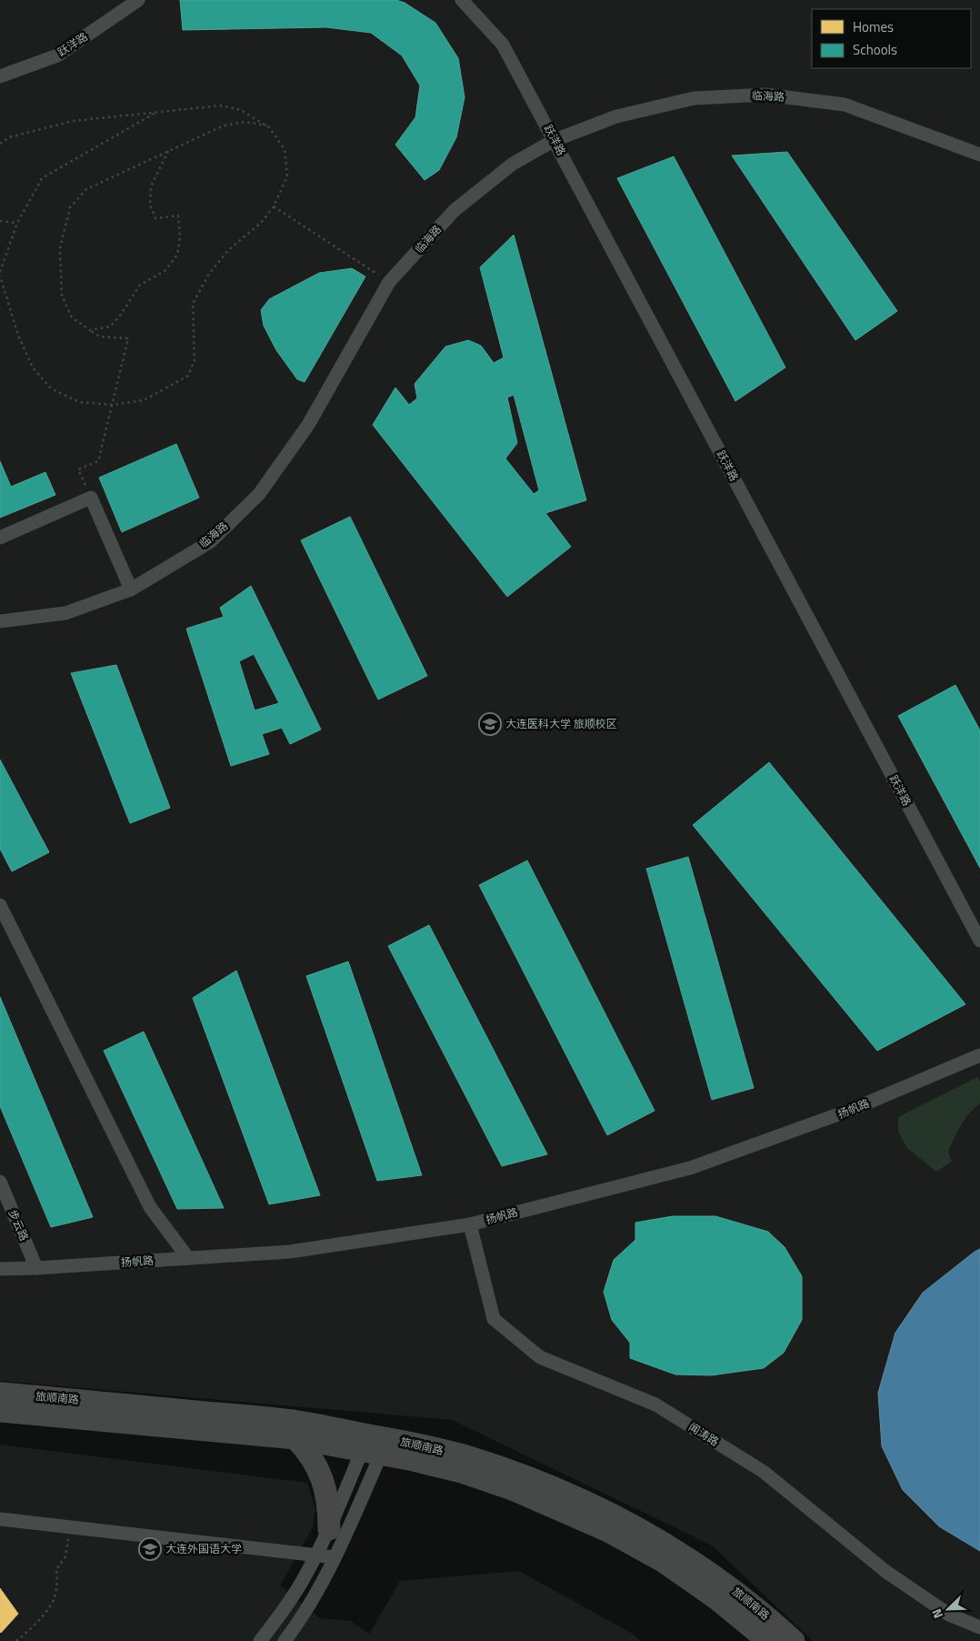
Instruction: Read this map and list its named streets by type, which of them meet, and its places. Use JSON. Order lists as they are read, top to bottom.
{
  "streets": {
    "highway": ["旅顺南路"],
    "street": [
      "跃洋路",
      "临海路",
      "扬帆路",
      "步云路",
      "闻涛路"
    ]
  },
  "crossings": [
    ["跃洋路", "临海路"],
    ["扬帆路", "步云路"],
    ["扬帆路", "闻涛路"]
  ],
  "places": {
    "school or university": ["大连医科大学 旅顺校区", "大连外国语大学"]
  },
  "legend": ["Homes", "Schools"],
  "north": "bottom left"
}
